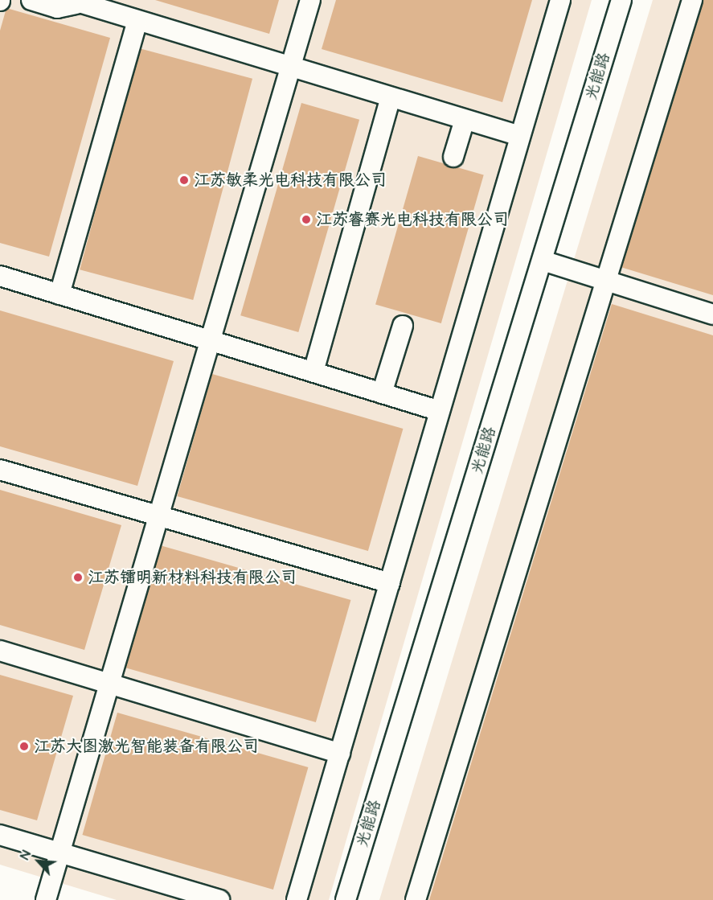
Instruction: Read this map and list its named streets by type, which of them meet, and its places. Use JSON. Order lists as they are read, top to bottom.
{
  "streets": {
    "street": ["光能路"]
  },
  "places": [
    "江苏敏柔光电科技有限公司",
    "江苏睿赛光电科技有限公司",
    "江苏镭明新材料科技有限公司",
    "江苏大图激光智能装备有限公司"
  ],
  "north": "top left"
}
